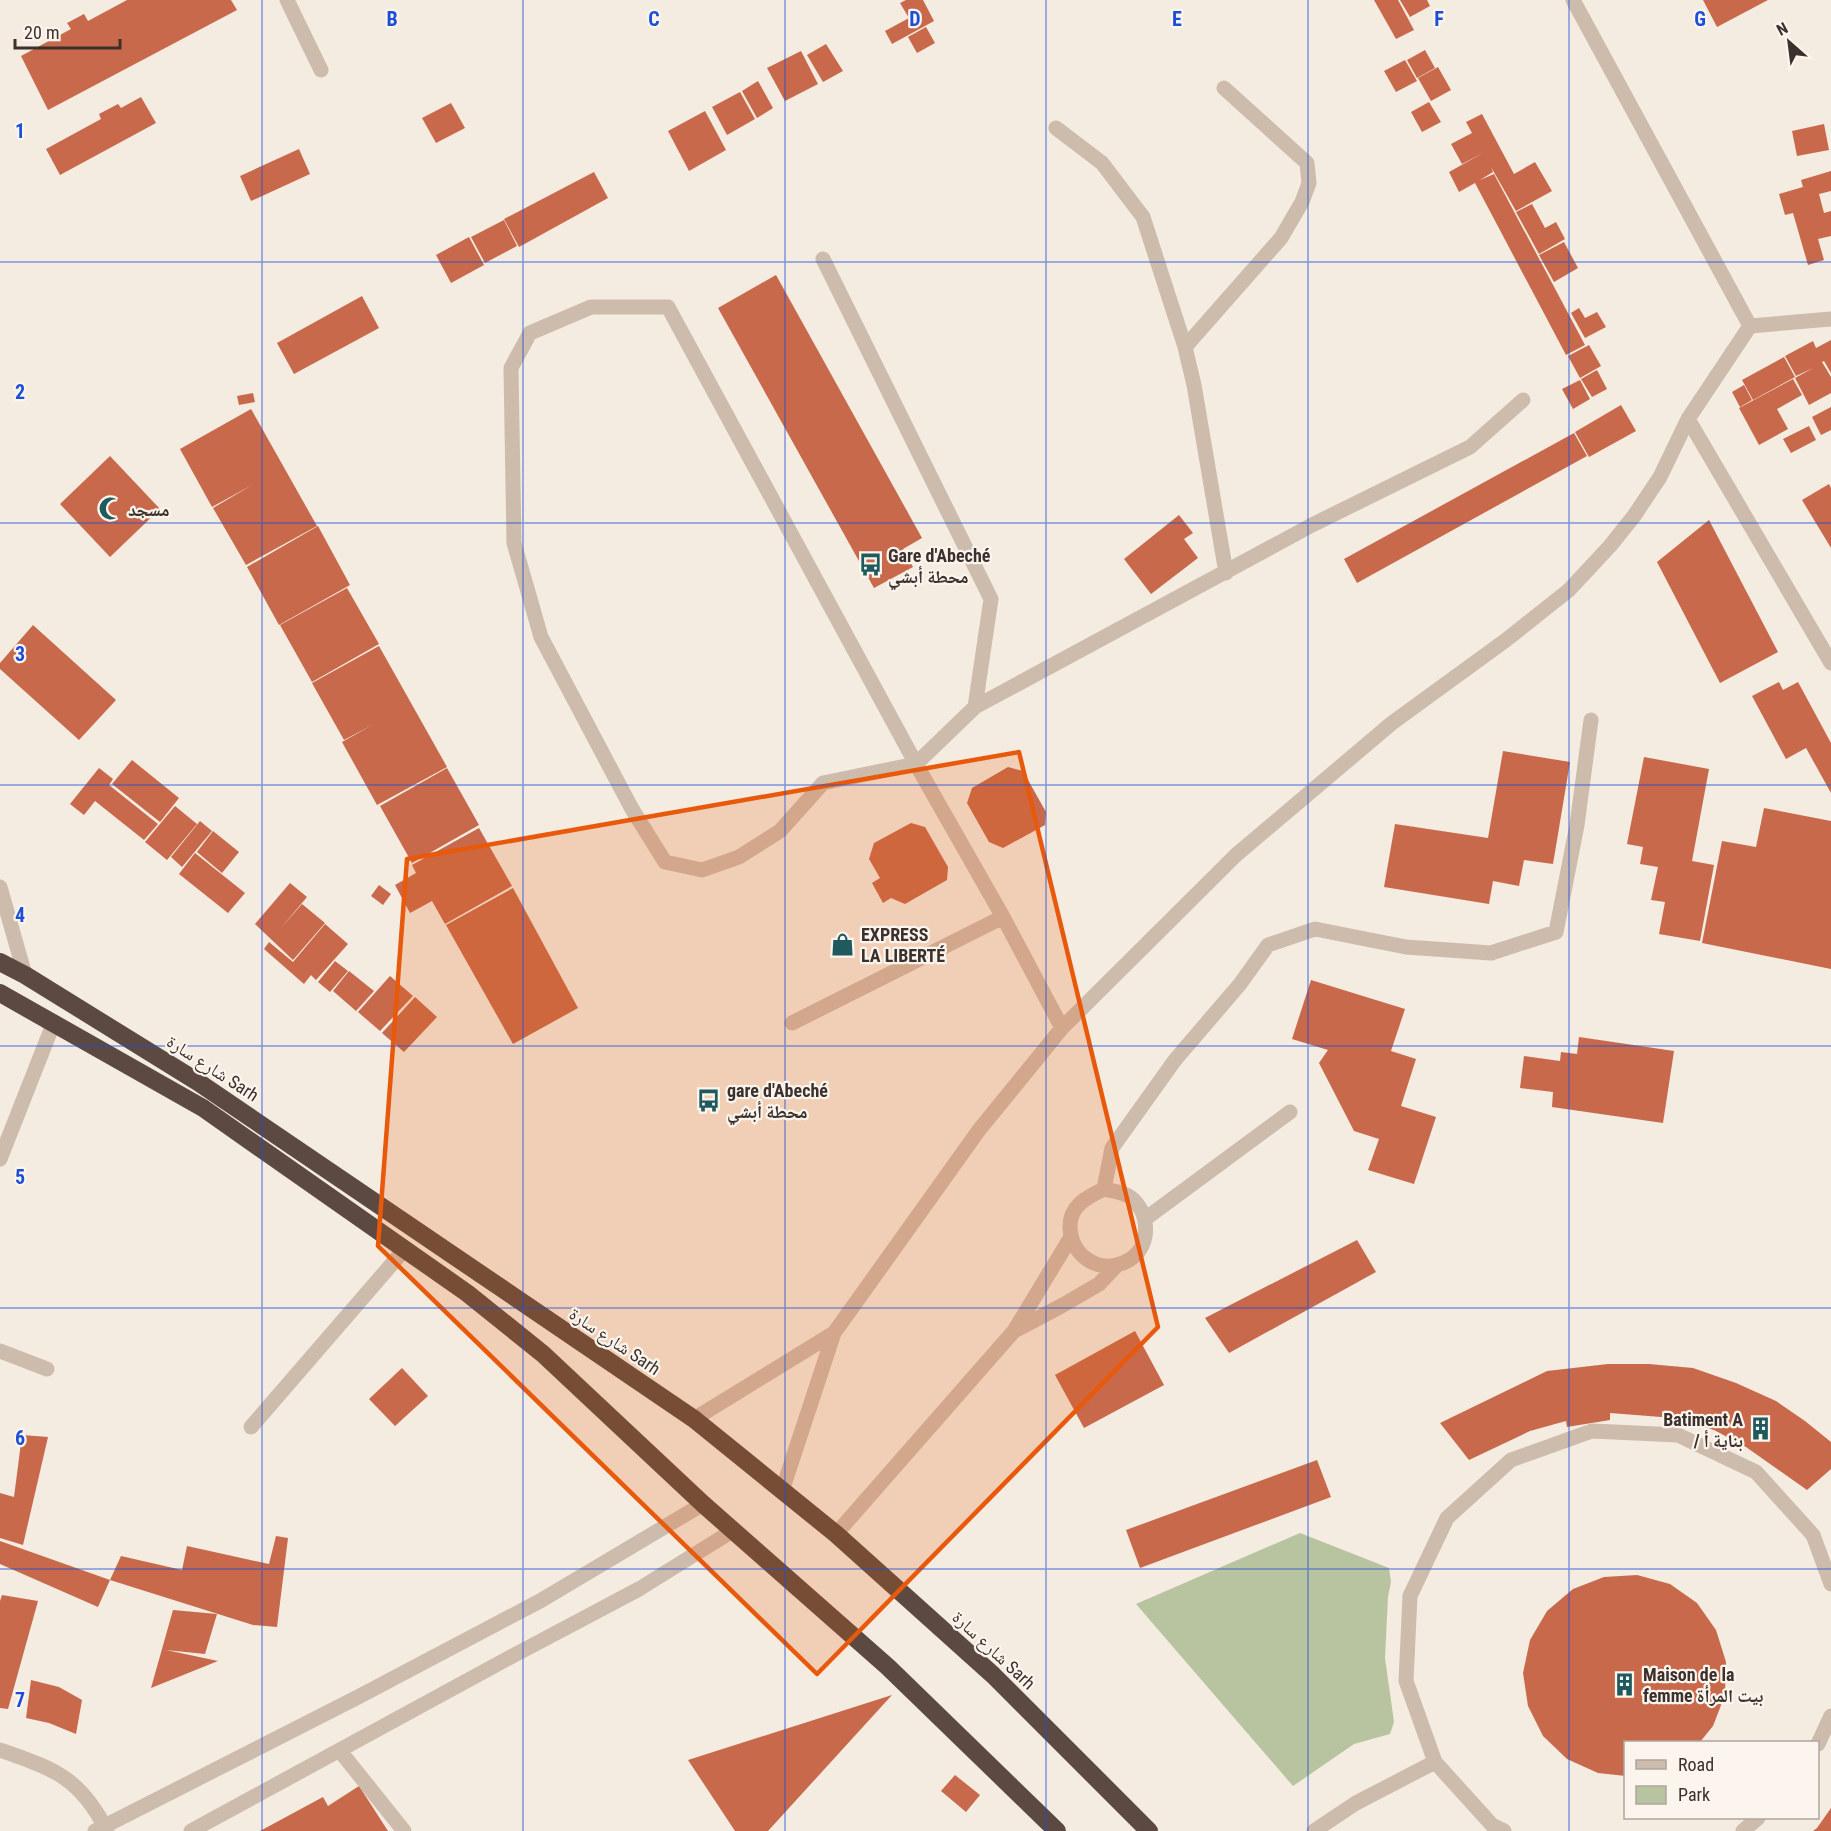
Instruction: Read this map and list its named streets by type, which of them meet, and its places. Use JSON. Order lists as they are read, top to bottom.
{
  "streets": {
    "highway": ["شارع سارة Sarh"]
  },
  "places": {
    "mosque": ["مسجد"],
    "bus stop": ["Gare d'Abeché محطة أبشي", "gare d'Abeché محطة أبشي"],
    "shop": ["EXPRESS LA LIBERTÉ"],
    "building": ["Batiment A / بناية أ", "Maison de la femme بيت المرأة"]
  },
  "legend": ["Road", "Park"],
  "scale_bar": "20 m",
  "north": "top left",
  "grid": {
    "columns": [
      "B",
      "C",
      "D",
      "E",
      "F",
      "G"
    ],
    "rows": [
      "1",
      "2",
      "3",
      "4",
      "5",
      "6",
      "7"
    ]
  }
}
